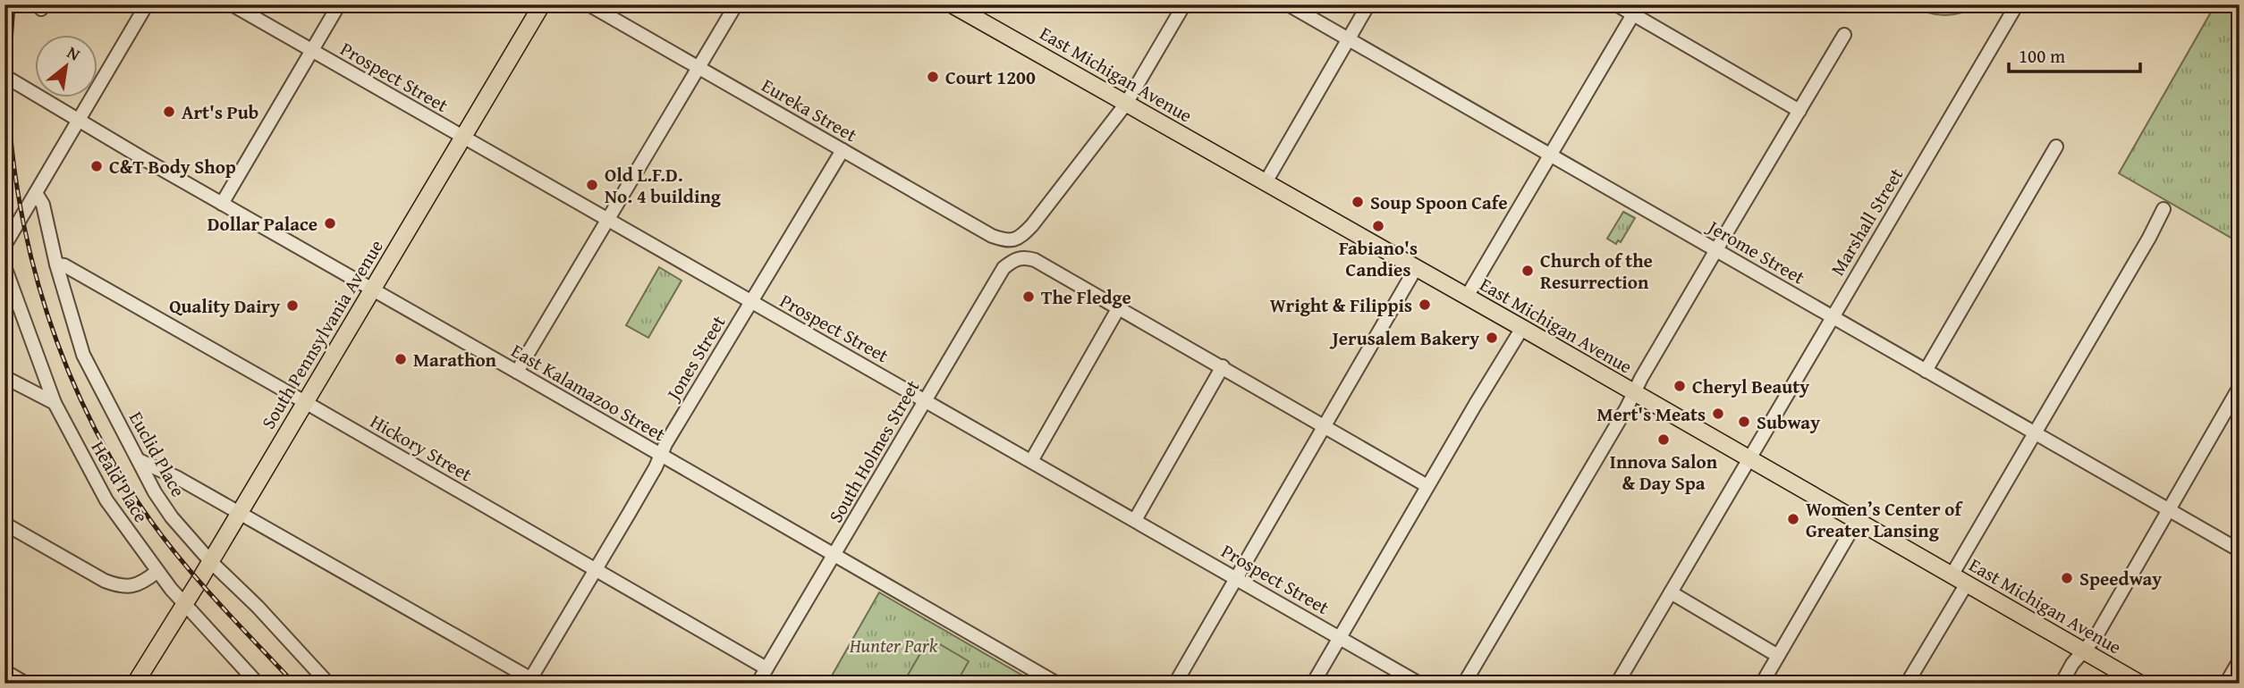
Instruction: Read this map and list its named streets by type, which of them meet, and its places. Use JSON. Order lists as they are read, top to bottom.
{
  "streets": {
    "main road": ["East Michigan Avenue", "South Pennsylvania Avenue"],
    "street": [
      "Prospect Street",
      "Eureka Street",
      "Marshall Street",
      "Jerome Street",
      "Jones Street",
      "East Kalamazoo Street",
      "Hickory Street",
      "South Holmes Street",
      "Euclid Place",
      "Heald Place"
    ]
  },
  "crossings": [
    ["East Michigan Avenue", "Eureka Street"],
    ["East Michigan Avenue", "Marshall Street"],
    ["Prospect Street", "South Pennsylvania Avenue"],
    ["Prospect Street", "Jones Street"],
    ["Prospect Street", "South Holmes Street"],
    ["Eureka Street", "Jones Street"],
    ["Marshall Street", "Jerome Street"],
    ["South Pennsylvania Avenue", "East Kalamazoo Street"],
    ["South Pennsylvania Avenue", "Hickory Street"],
    ["South Pennsylvania Avenue", "Euclid Place"],
    ["South Pennsylvania Avenue", "Heald Place"],
    ["Jones Street", "East Kalamazoo Street"],
    ["Jones Street", "Hickory Street"],
    ["East Kalamazoo Street", "South Holmes Street"],
    ["Hickory Street", "South Holmes Street"],
    ["Hickory Street", "Euclid Place"]
  ],
  "parks": ["Hunter Park"],
  "places": [
    "Court 1200",
    "Art's Pub",
    "C&T Body Shop",
    "Old L.F.D. No. 4 building",
    "Soup Spoon Cafe",
    "Dollar Palace",
    "Fabiano's Candies",
    "Church of the Resurrection",
    "The Fledge",
    "Wright & Filippis",
    "Quality Dairy",
    "Jerusalem Bakery",
    "Marathon",
    "Cheryl Beauty",
    "Mert's Meats",
    "Subway",
    "Innova Salon & Day Spa",
    "Women’s Center of Greater Lansing",
    "Speedway"
  ],
  "scale_bar": "100 m",
  "north": "top right"
}
